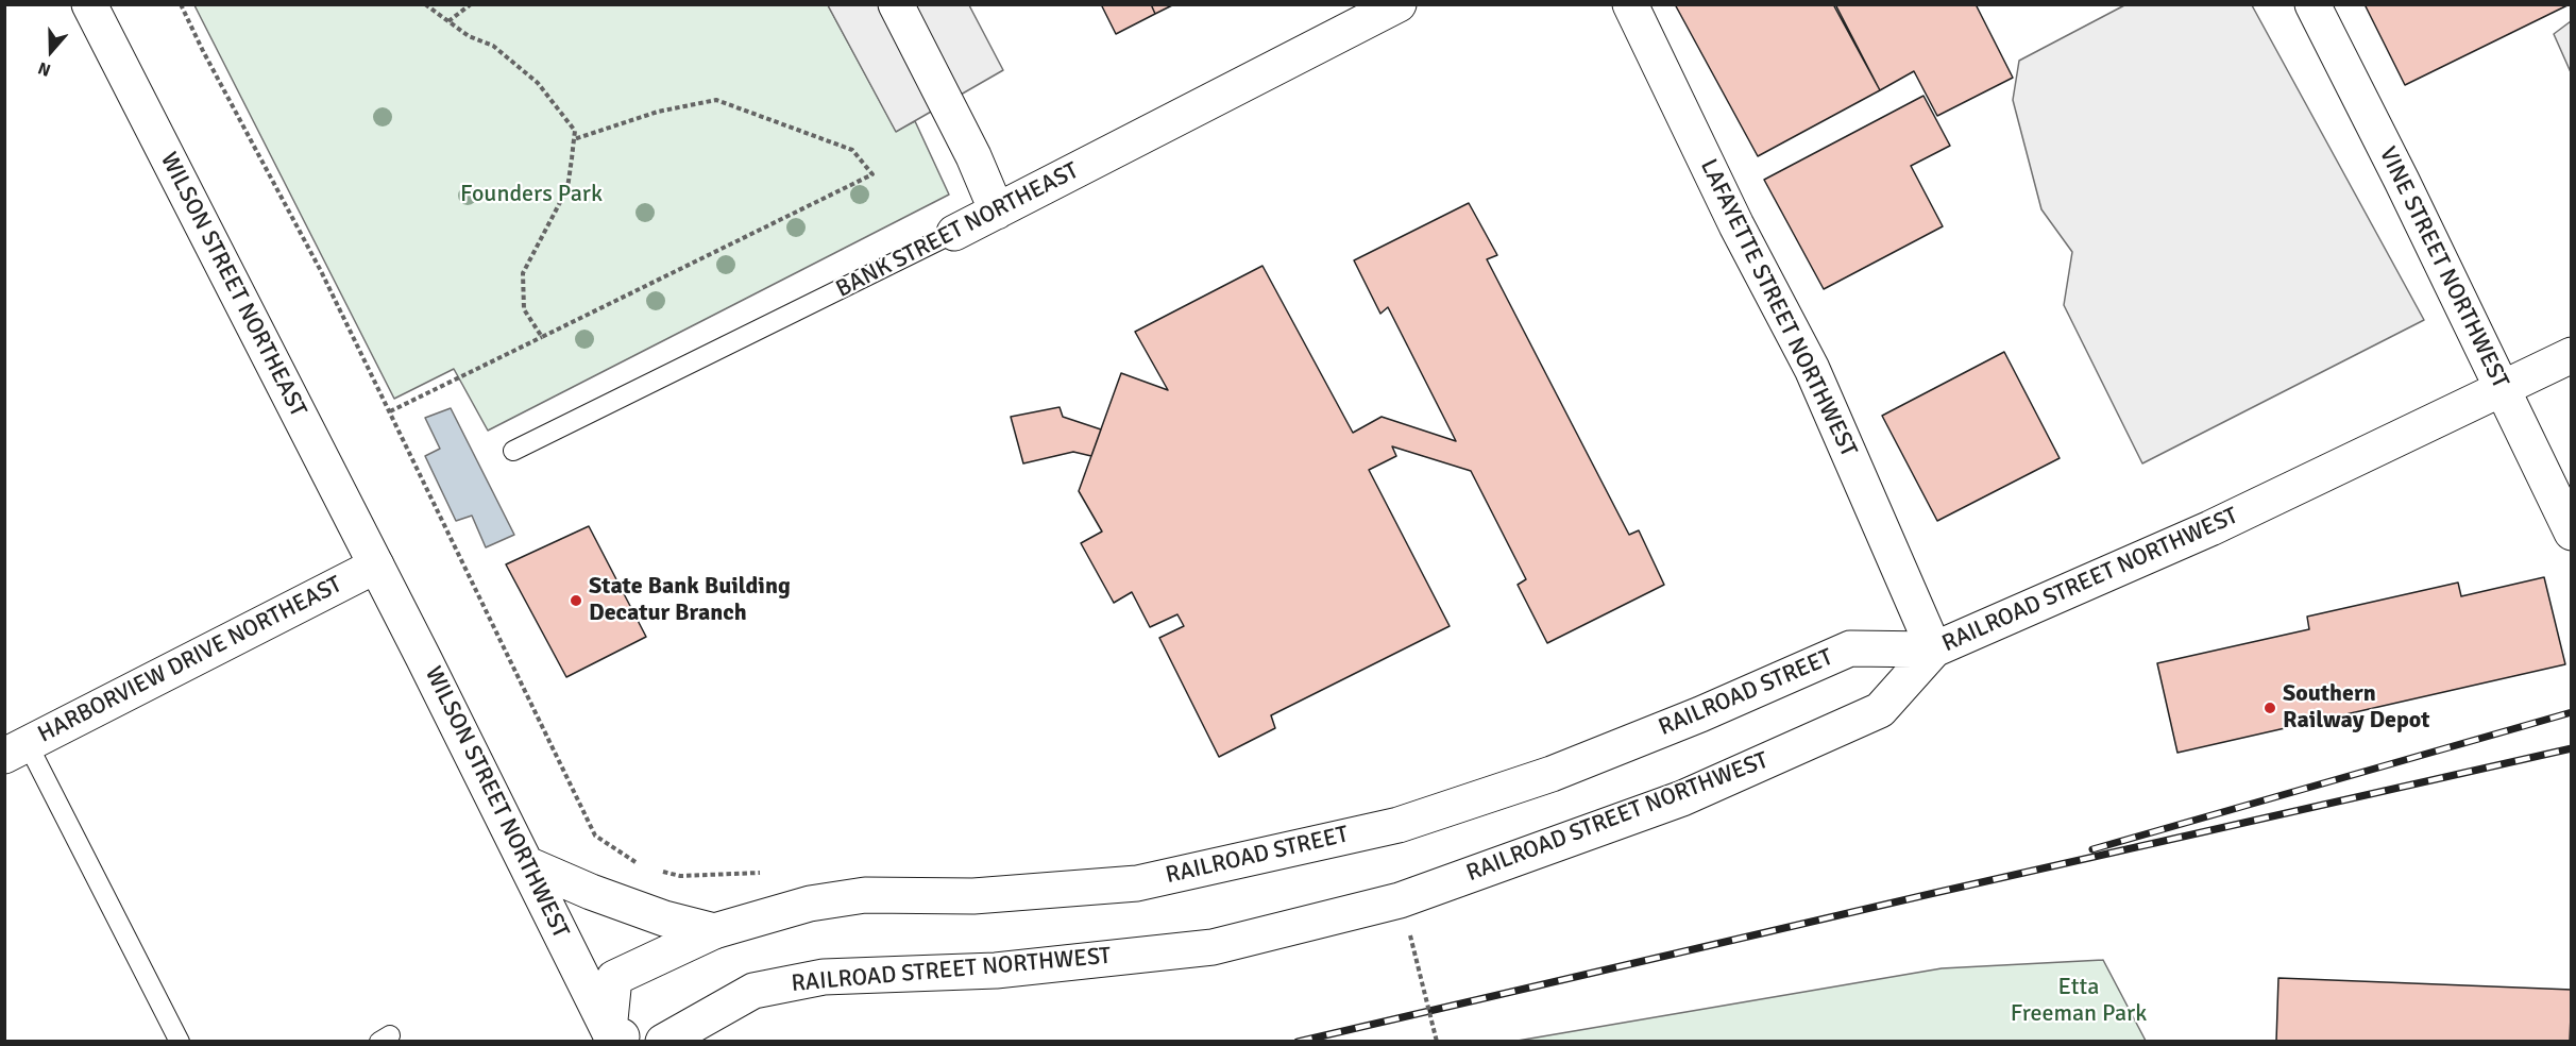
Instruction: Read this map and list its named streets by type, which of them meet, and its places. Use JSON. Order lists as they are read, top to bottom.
{
  "streets": {
    "main road": [
      "BANK STREET NORTHEAST",
      "VINE STREET NORTHWEST",
      "WILSON STREET NORTHEAST",
      "LAFAYETTE STREET NORTHWEST",
      "RAILROAD STREET NORTHWEST",
      "HARBORVIEW DRIVE NORTHEAST",
      "RAILROAD STREET",
      "WILSON STREET NORTHWEST"
    ]
  },
  "crossings": [
    ["VINE STREET NORTHWEST", "RAILROAD STREET NORTHWEST"],
    ["WILSON STREET NORTHEAST", "HARBORVIEW DRIVE NORTHEAST"],
    ["WILSON STREET NORTHEAST", "WILSON STREET NORTHWEST"],
    ["LAFAYETTE STREET NORTHWEST", "RAILROAD STREET NORTHWEST"],
    ["LAFAYETTE STREET NORTHWEST", "RAILROAD STREET"],
    ["RAILROAD STREET NORTHWEST", "RAILROAD STREET"],
    ["HARBORVIEW DRIVE NORTHEAST", "WILSON STREET NORTHWEST"],
    ["RAILROAD STREET", "WILSON STREET NORTHWEST"]
  ],
  "parks": ["Founders Park", "Etta Freeman Park"],
  "places": ["State Bank Building Decatur Branch", "Southern Railway Depot"],
  "north": "bottom"
}
